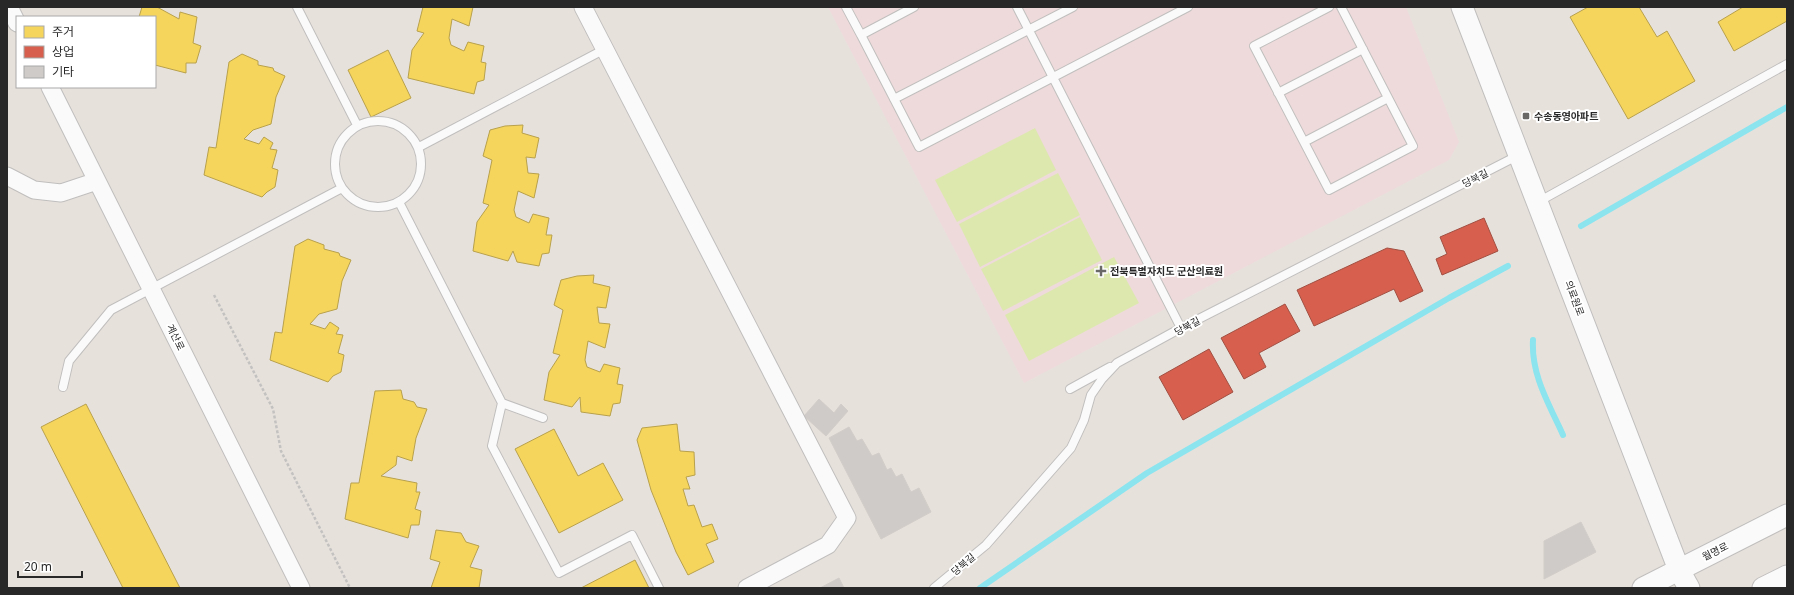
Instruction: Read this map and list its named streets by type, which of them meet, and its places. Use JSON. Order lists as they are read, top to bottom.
{
  "streets": {
    "street": ["의료원로", "계산로", "월명로"],
    "lane": ["당북길"]
  },
  "crossings": [
    ["당북길", "의료원로"],
    ["의료원로", "월명로"]
  ],
  "places": {
    "transit": ["수송동영아파트"],
    "health": ["전북특별자치도 군산의료원"]
  },
  "legend": ["주거", "상업", "기타"],
  "scale_bar": "20 m"
}
